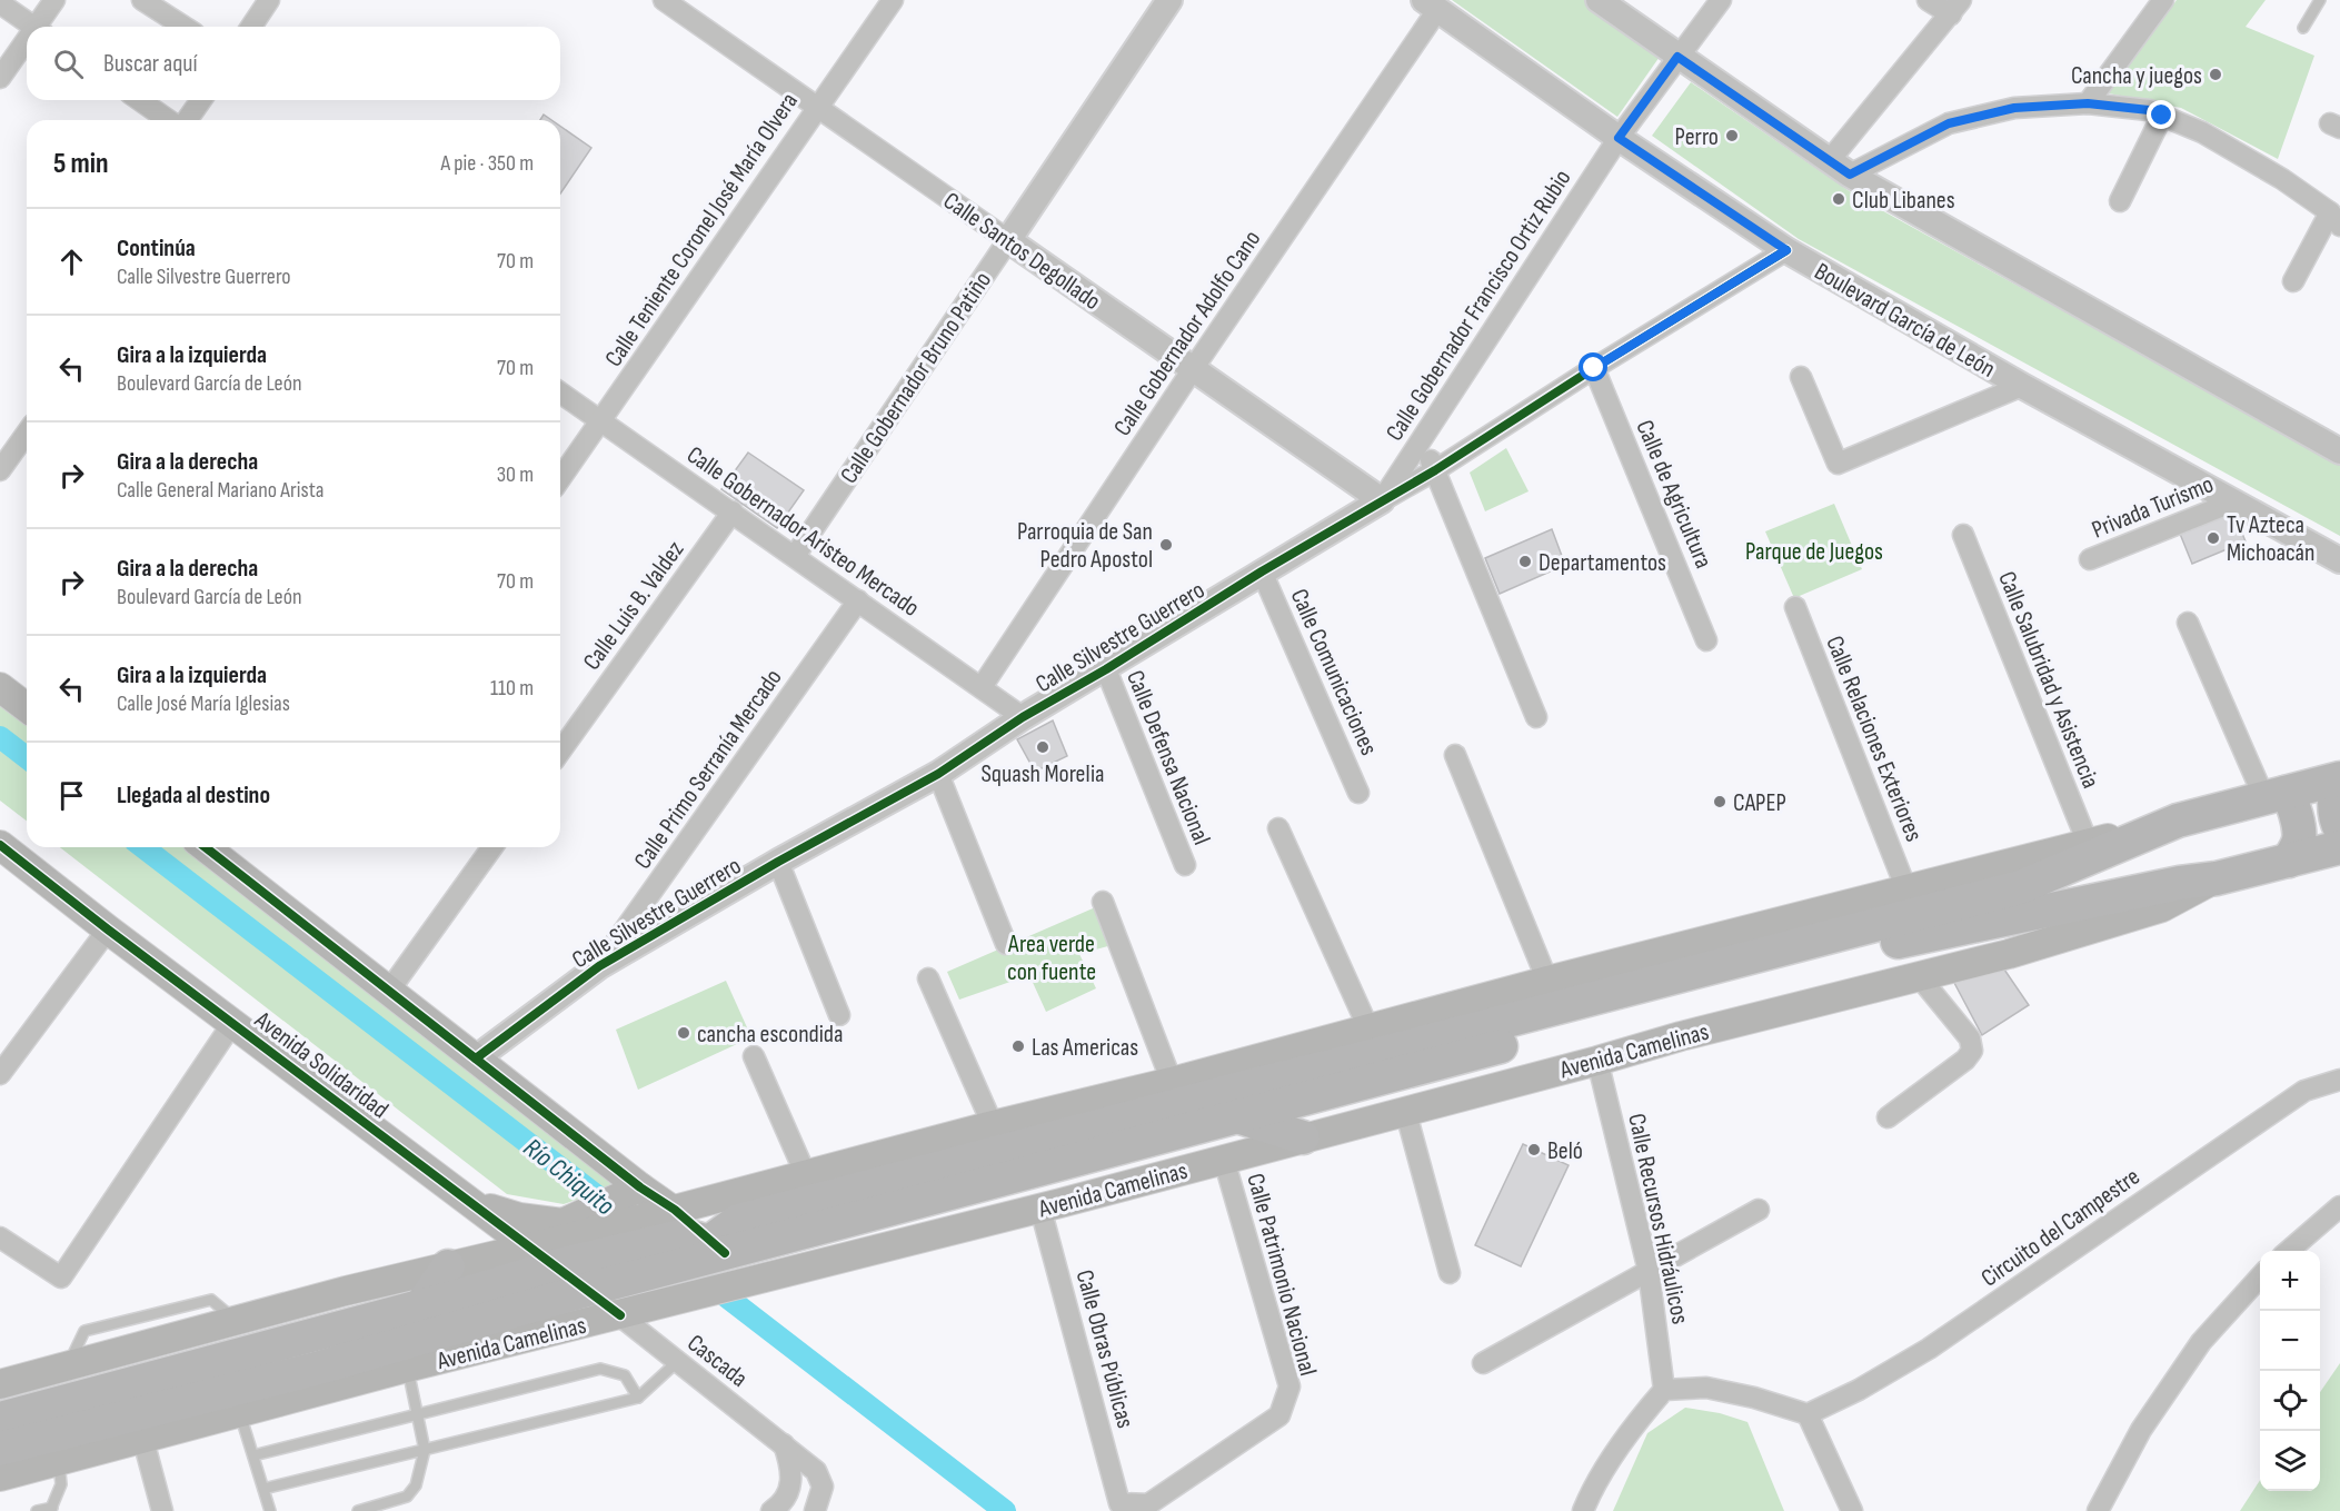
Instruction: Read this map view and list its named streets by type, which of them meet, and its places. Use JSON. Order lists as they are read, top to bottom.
{
  "streets": {
    "highway": ["Avenida Camelinas"],
    "main road": ["Avenida Solidaridad"],
    "street": [
      "Calle Teniente Coronel José María Olvera",
      "Calle Santos Degollado",
      "Calle Gobernador Francisco Ortiz Rubio",
      "Boulevard García de León",
      "Calle Gobernador Adolfo Cano",
      "Calle Gobernador Bruno Patiño",
      "Calle de Agricultura",
      "Privada Turismo",
      "Calle Gobernador Aristeo Mercado",
      "Calle Luis B. Valdez",
      "Calle Silvestre Guerrero",
      "Calle Comunicaciones",
      "Calle Salubridad y Asistencia",
      "Calle Relaciones Exteriores",
      "Calle Defensa Nacional",
      "Calle Primo Serranía Mercado",
      "Calle Recursos Hidráulicos",
      "Circuito del Campestre",
      "Calle Patrimonio Nacional",
      "Calle Obras Públicas",
      "Cascada"
    ]
  },
  "crossings": [
    ["Calle Teniente Coronel José María Olvera", "Calle Santos Degollado"],
    ["Calle Teniente Coronel José María Olvera", "Calle Gobernador Aristeo Mercado"],
    ["Calle Santos Degollado", "Calle Gobernador Francisco Ortiz Rubio"],
    ["Calle Santos Degollado", "Calle Gobernador Adolfo Cano"],
    ["Calle Santos Degollado", "Calle Gobernador Bruno Patiño"],
    ["Calle Santos Degollado", "Calle Silvestre Guerrero"],
    ["Calle Gobernador Francisco Ortiz Rubio", "Boulevard García de León"],
    ["Calle Gobernador Francisco Ortiz Rubio", "Calle Silvestre Guerrero"],
    ["Boulevard García de León", "Calle Gobernador Adolfo Cano"],
    ["Boulevard García de León", "Privada Turismo"],
    ["Boulevard García de León", "Calle Silvestre Guerrero"],
    ["Calle Gobernador Adolfo Cano", "Calle Gobernador Aristeo Mercado"],
    ["Calle Gobernador Bruno Patiño", "Calle Gobernador Aristeo Mercado"],
    ["Calle de Agricultura", "Calle Silvestre Guerrero"],
    ["Calle Gobernador Aristeo Mercado", "Calle Luis B. Valdez"],
    ["Calle Gobernador Aristeo Mercado", "Calle Silvestre Guerrero"],
    ["Calle Gobernador Aristeo Mercado", "Calle Primo Serranía Mercado"],
    ["Calle Silvestre Guerrero", "Calle Comunicaciones"],
    ["Calle Silvestre Guerrero", "Calle Defensa Nacional"],
    ["Calle Silvestre Guerrero", "Calle Primo Serranía Mercado"],
    ["Calle Salubridad y Asistencia", "Avenida Camelinas"],
    ["Calle Relaciones Exteriores", "Avenida Camelinas"],
    ["Avenida Camelinas", "Avenida Solidaridad"],
    ["Avenida Camelinas", "Calle Recursos Hidráulicos"],
    ["Avenida Camelinas", "Calle Patrimonio Nacional"],
    ["Avenida Camelinas", "Calle Obras Públicas"],
    ["Avenida Camelinas", "Cascada"],
    ["Avenida Solidaridad", "Cascada"],
    ["Calle Patrimonio Nacional", "Calle Obras Públicas"]
  ],
  "water": ["Río Chiquito"],
  "parks": ["Parque de Juegos", "Area verde con fuente"],
  "places": [
    "Cancha y juegos",
    "Perro",
    "Club Libanes",
    "Tv Azteca Michoacán",
    "Parroquia de San Pedro Apostol",
    "Departamentos",
    "Squash Morelia",
    "CAPEP",
    "cancha escondida",
    "Las Americas",
    "Beló"
  ],
  "page": {
    "search": "Buscar aquí",
    "heading": ["5 min", "A pie · 350 m"],
    "list": [
      ["Continúa", "Calle Silvestre Guerrero", "70 m"],
      ["Gira a la izquierda", "Boulevard García de León", "70 m"],
      ["Gira a la derecha", "Calle General Mariano Arista", "30 m"],
      ["Gira a la derecha", "Boulevard García de León", "70 m"],
      ["Gira a la izquierda", "Calle José María Iglesias", "110 m"],
      "Llegada al destino"
    ],
    "map_buttons": ["+", "−"]
  }
}
